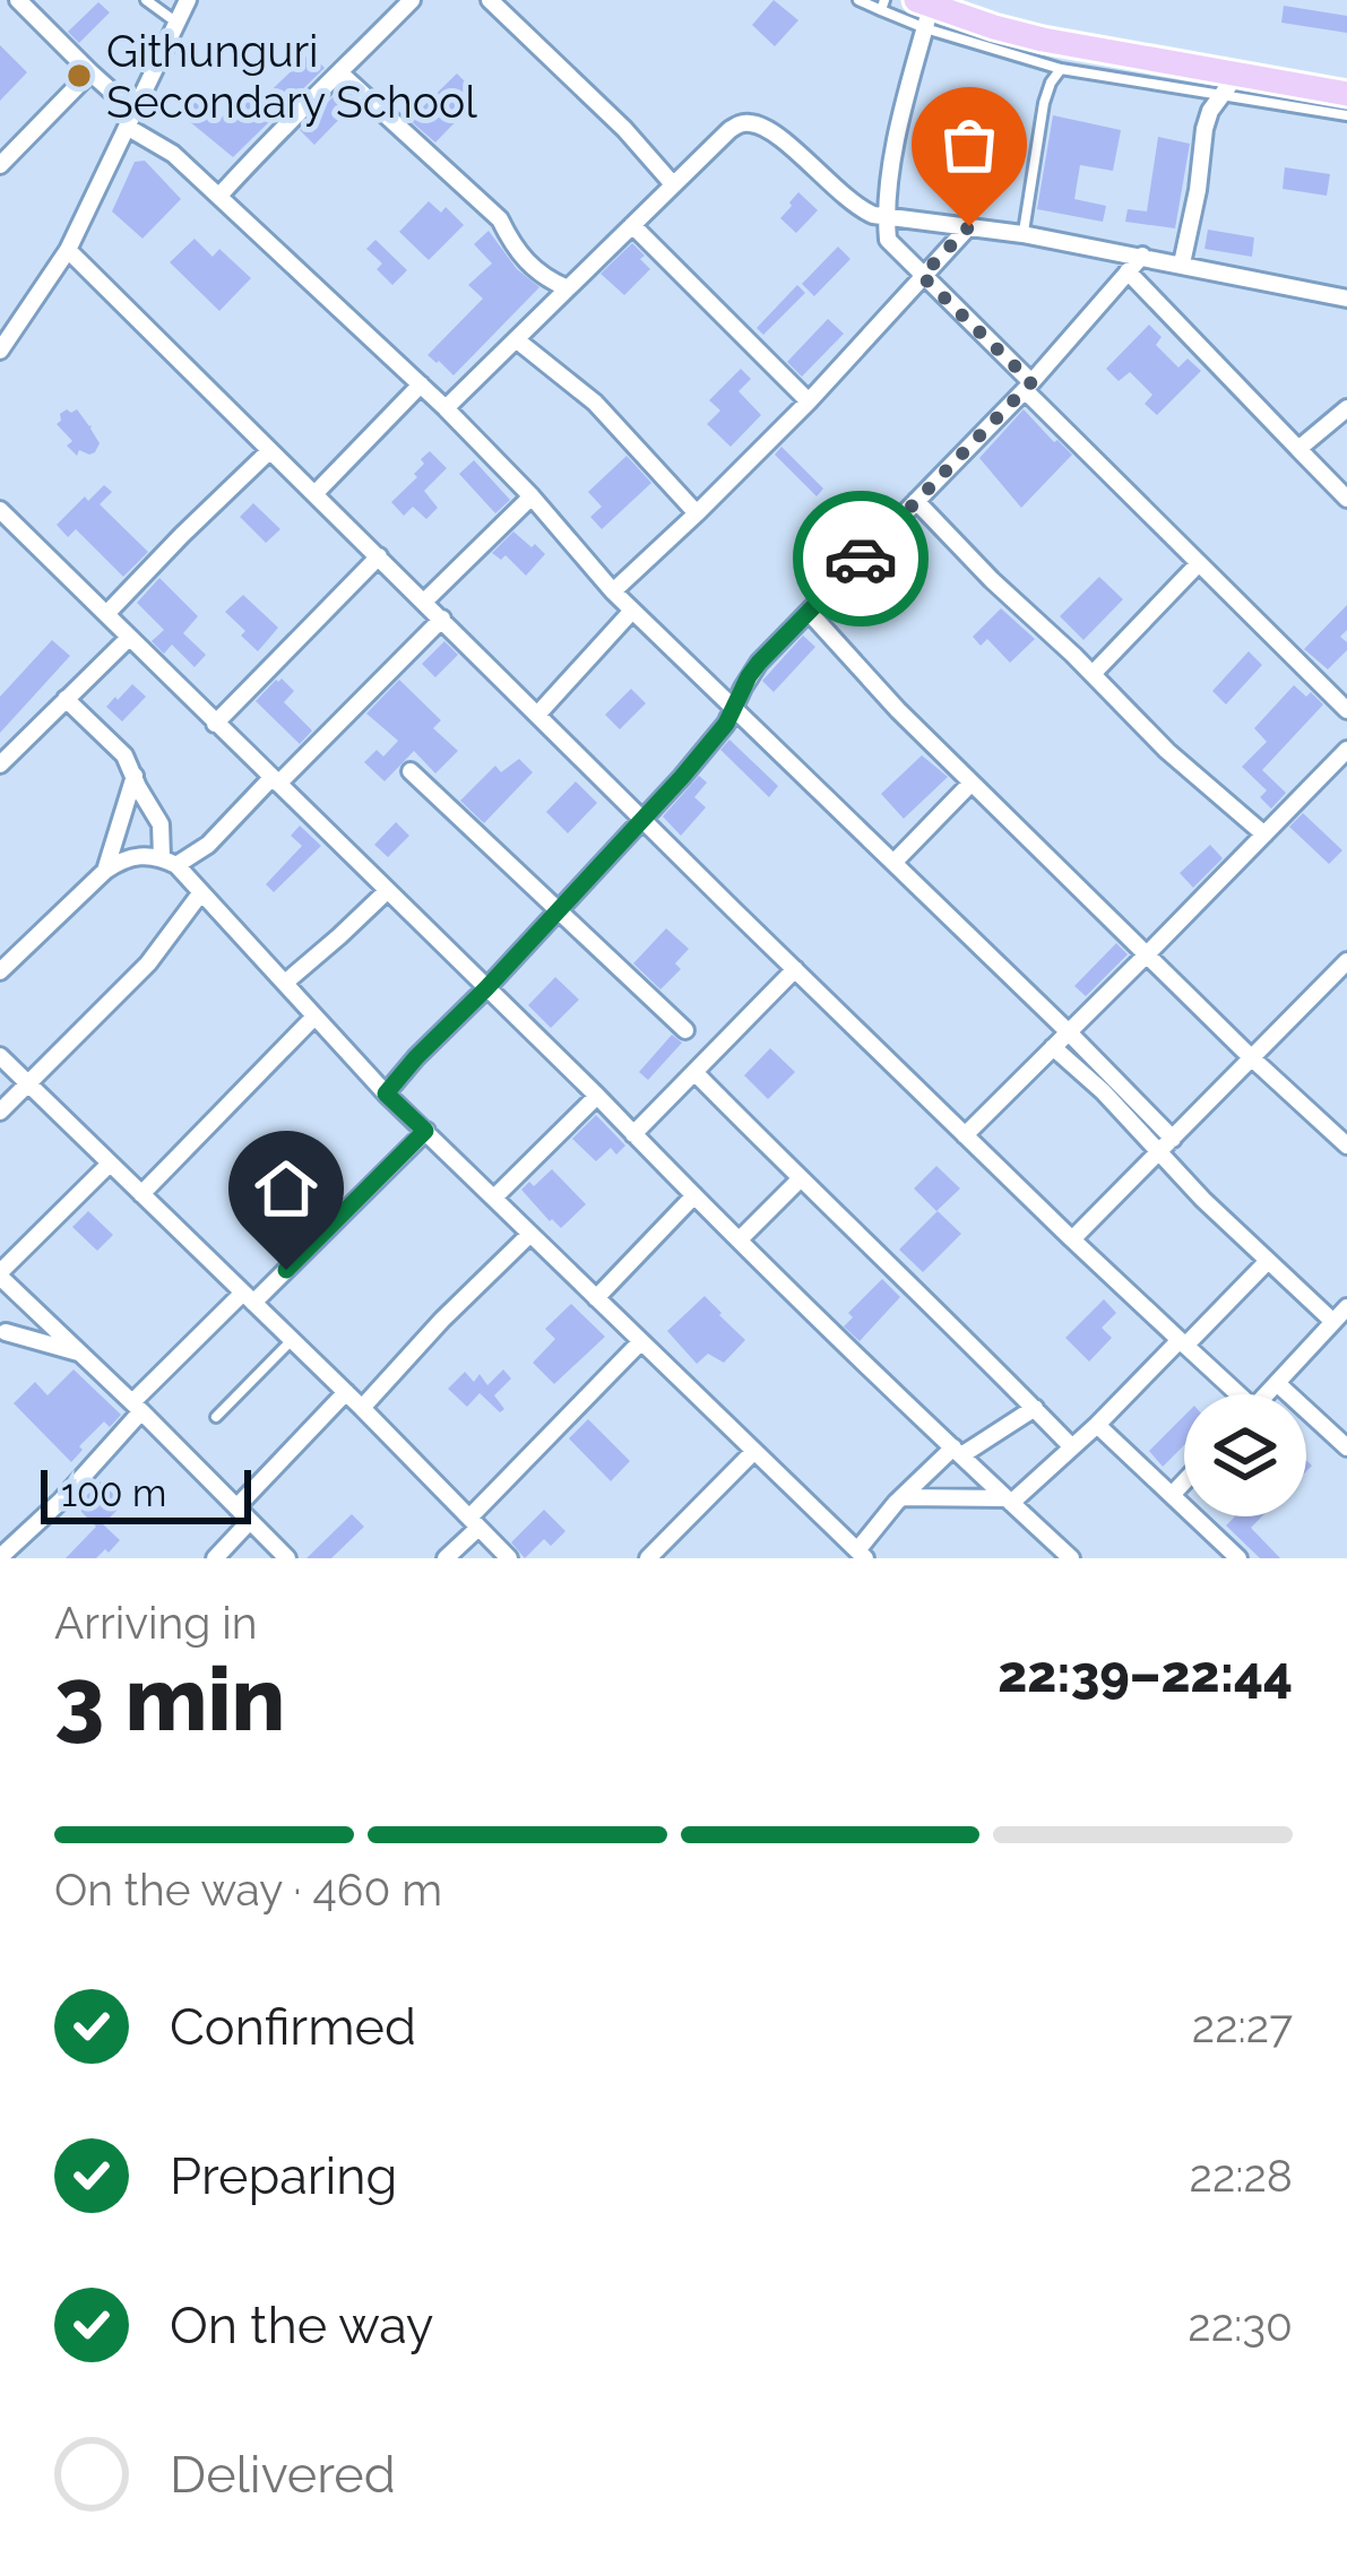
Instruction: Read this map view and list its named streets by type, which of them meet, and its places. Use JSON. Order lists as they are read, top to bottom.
{
  "places": ["Githunguri Secondary School"],
  "scale_bar": "100 m",
  "page": {
    "scale": "100 m",
    "heading": ["3 min", "Arriving in", "22:39–22:44"],
    "bar": "On the way · 460 m",
    "list": [
      ["Confirmed", "22:27"],
      ["Preparing", "22:28"],
      ["On the way", "22:30"],
      "Delivered"
    ]
  }
}
